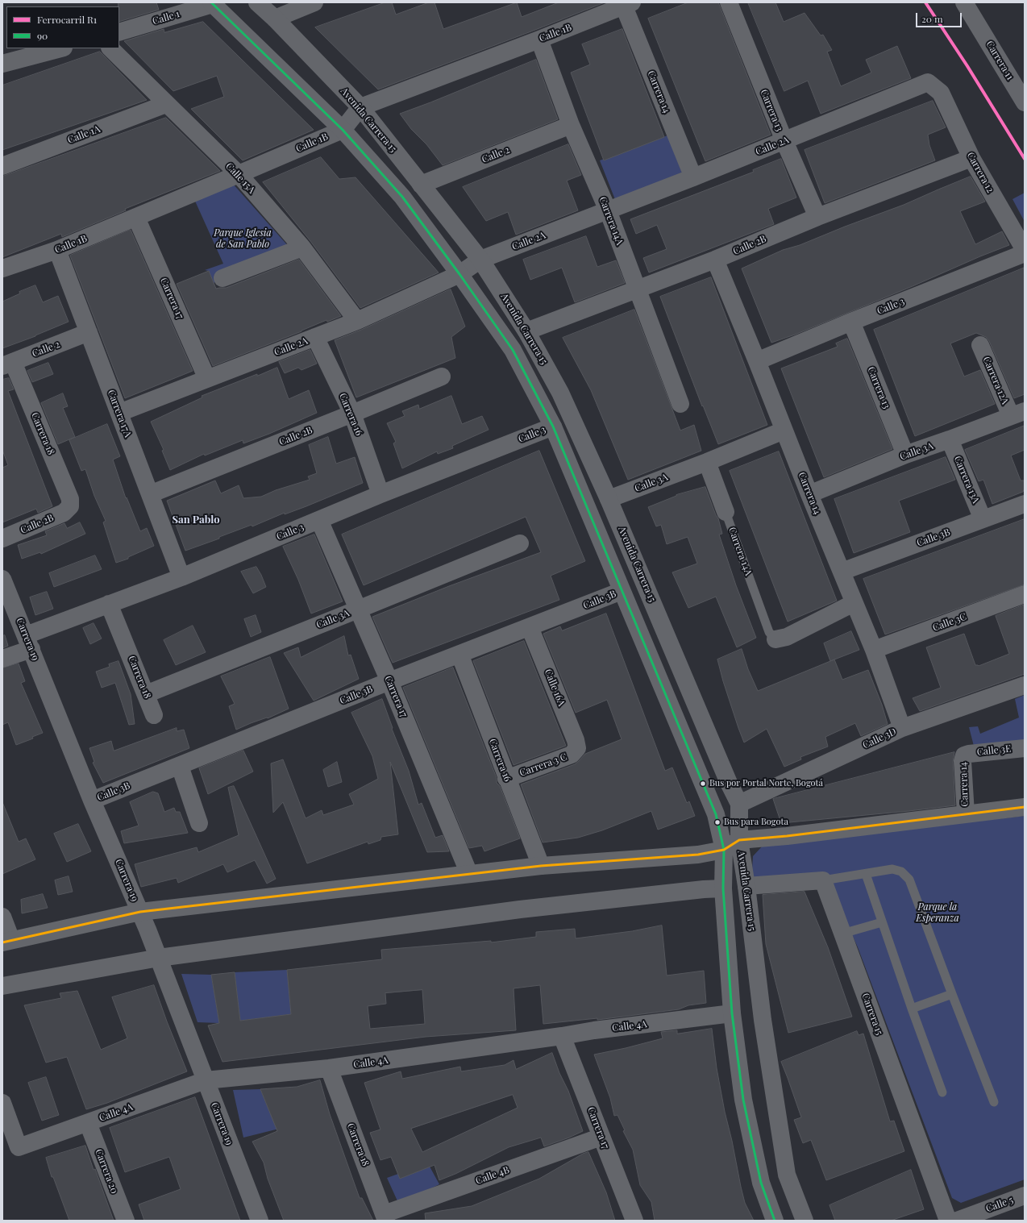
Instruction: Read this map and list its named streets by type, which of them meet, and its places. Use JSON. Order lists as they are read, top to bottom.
{
  "streets": {
    "street": [
      "Calle 1",
      "Calle 1B",
      "Carrera 11",
      "Carrera 14",
      "Carrera 13",
      "Avenida Carrera 15",
      "Calle 1A",
      "Calle 2A",
      "Calle 2",
      "Carrera 12",
      "Calle 15A",
      "Carrera 14A",
      "Calle 2B",
      "Carrera 17",
      "Calle 3",
      "Carrera 12A",
      "Carrera 17A",
      "Carrera 16",
      "Carrera 18",
      "Calle 3A",
      "Carrera 13A",
      "Calle 3B",
      "Calle 3C",
      "Carrera 19",
      "Calle 16A",
      "Calle 3D",
      "Calle 3E",
      "Carrera 3 C",
      "Carrera 15",
      "Calle 4A",
      "Carrera 20",
      "Calle 4B",
      "Calle 5"
    ]
  },
  "crossings": [
    ["Calle 1", "Avenida Carrera 15"],
    ["Calle 1B", "Carrera 14"],
    ["Calle 1B", "Avenida Carrera 15"],
    ["Calle 1B", "Calle 15A"],
    ["Calle 1B", "Carrera 14A"],
    ["Calle 1B", "Carrera 17"],
    ["Calle 1B", "Carrera 17A"],
    ["Carrera 14", "Calle 2A"],
    ["Carrera 14", "Calle 2B"],
    ["Carrera 14", "Calle 3"],
    ["Carrera 14", "Calle 3A"],
    ["Carrera 14", "Calle 3B"],
    ["Carrera 14", "Calle 3C"],
    ["Carrera 14", "Calle 3D"],
    ["Carrera 14", "Calle 3E"],
    ["Carrera 13", "Calle 2A"],
    ["Carrera 13", "Calle 2B"],
    ["Carrera 13", "Calle 3"],
    ["Carrera 13", "Calle 3A"],
    ["Avenida Carrera 15", "Calle 2A"],
    ["Avenida Carrera 15", "Calle 2"],
    ["Avenida Carrera 15", "Calle 2B"],
    ["Avenida Carrera 15", "Calle 3"],
    ["Avenida Carrera 15", "Calle 3A"],
    ["Avenida Carrera 15", "Calle 3B"],
    ["Avenida Carrera 15", "Calle 3D"],
    ["Avenida Carrera 15", "Calle 4A"],
    ["Calle 1A", "Calle 15A"],
    ["Calle 2A", "Carrera 12"],
    ["Calle 2A", "Calle 15A"],
    ["Calle 2A", "Carrera 14A"],
    ["Calle 2A", "Carrera 17"],
    ["Calle 2A", "Carrera 17A"],
    ["Calle 2A", "Carrera 16"],
    ["Calle 2", "Carrera 14A"],
    ["Calle 2", "Carrera 17A"],
    ["Calle 2", "Carrera 18"],
    ["Carrera 12", "Calle 2B"],
    ["Carrera 14A", "Calle 2B"],
    ["Carrera 14A", "Calle 3A"],
    ["Calle 2B", "Carrera 17A"],
    ["Calle 2B", "Carrera 16"],
    ["Calle 2B", "Carrera 18"],
    ["Carrera 17", "Calle 3"],
    ["Carrera 17", "Calle 3A"],
    ["Carrera 17", "Calle 3B"],
    ["Carrera 17", "Calle 4A"],
    ["Carrera 17", "Calle 4B"],
    ["Calle 3", "Carrera 17A"],
    ["Calle 3", "Carrera 16"],
    ["Calle 3", "Carrera 18"],
    ["Calle 3", "Carrera 19"],
    ["Carrera 12A", "Calle 3A"],
    ["Carrera 16", "Calle 3B"],
    ["Carrera 16", "Carrera 3 C"],
    ["Carrera 18", "Calle 3A"],
    ["Carrera 18", "Calle 4A"],
    ["Carrera 18", "Calle 4B"],
    ["Calle 3A", "Carrera 13A"],
    ["Carrera 13A", "Calle 3B"],
    ["Calle 3B", "Carrera 19"],
    ["Calle 3B", "Calle 16A"],
    ["Carrera 19", "Calle 4A"],
    ["Calle 16A", "Carrera 3 C"],
    ["Calle 4A", "Carrera 20"]
  ],
  "districts": ["San Pablo"],
  "parks": ["Parque Iglesia de San Pablo", "Parque la Esperanza"],
  "places": ["Bus por Portal Norte, Bogotá", "Bus para Bogota"],
  "lines": ["rail line R1", "transit line 90"],
  "legend": ["Ferrocarril R1", "90"],
  "scale_bar": "20 m"
}
